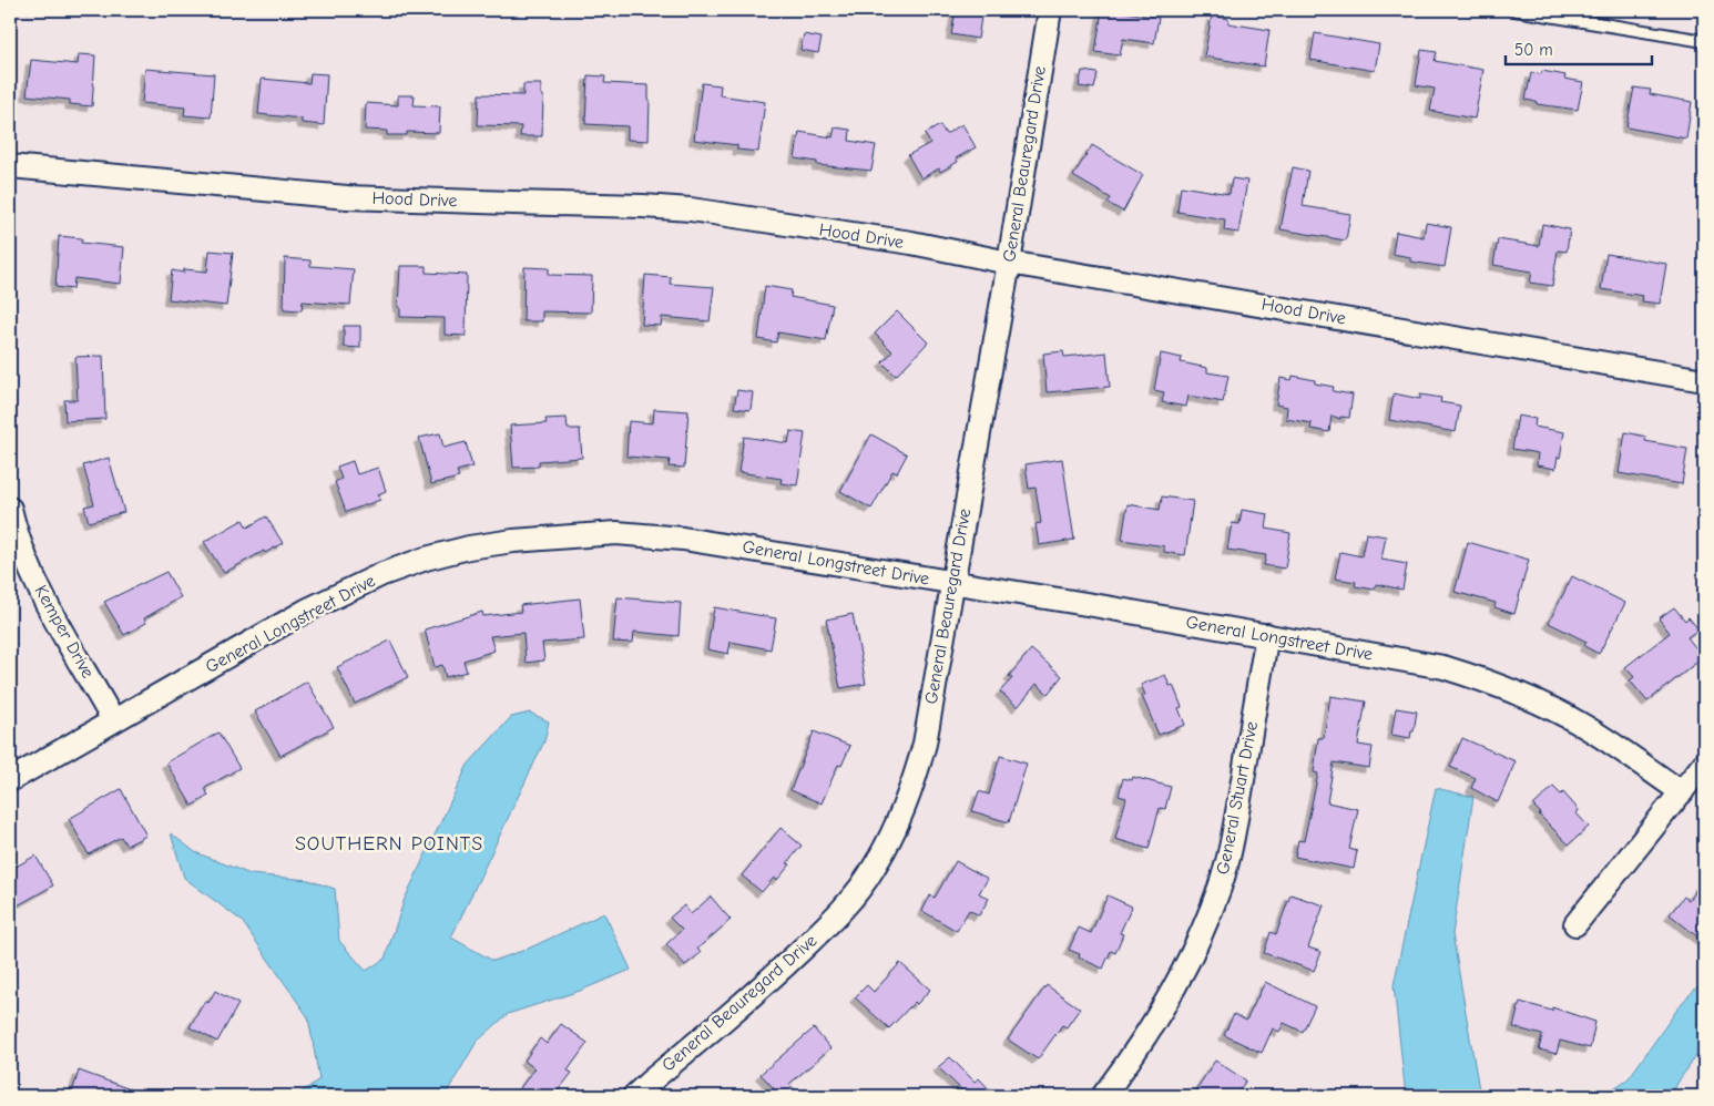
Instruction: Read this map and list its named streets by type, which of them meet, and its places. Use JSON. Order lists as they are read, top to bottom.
{
  "streets": {
    "street": [
      "General Beauregard Drive",
      "Hood Drive",
      "General Longstreet Drive",
      "Kemper Drive",
      "General Stuart Drive"
    ]
  },
  "crossings": [
    ["General Beauregard Drive", "Hood Drive"],
    ["General Beauregard Drive", "General Longstreet Drive"],
    ["General Longstreet Drive", "Kemper Drive"],
    ["General Longstreet Drive", "General Stuart Drive"]
  ],
  "districts": ["SOUTHERN POINTS"],
  "scale_bar": "50 m"
}
